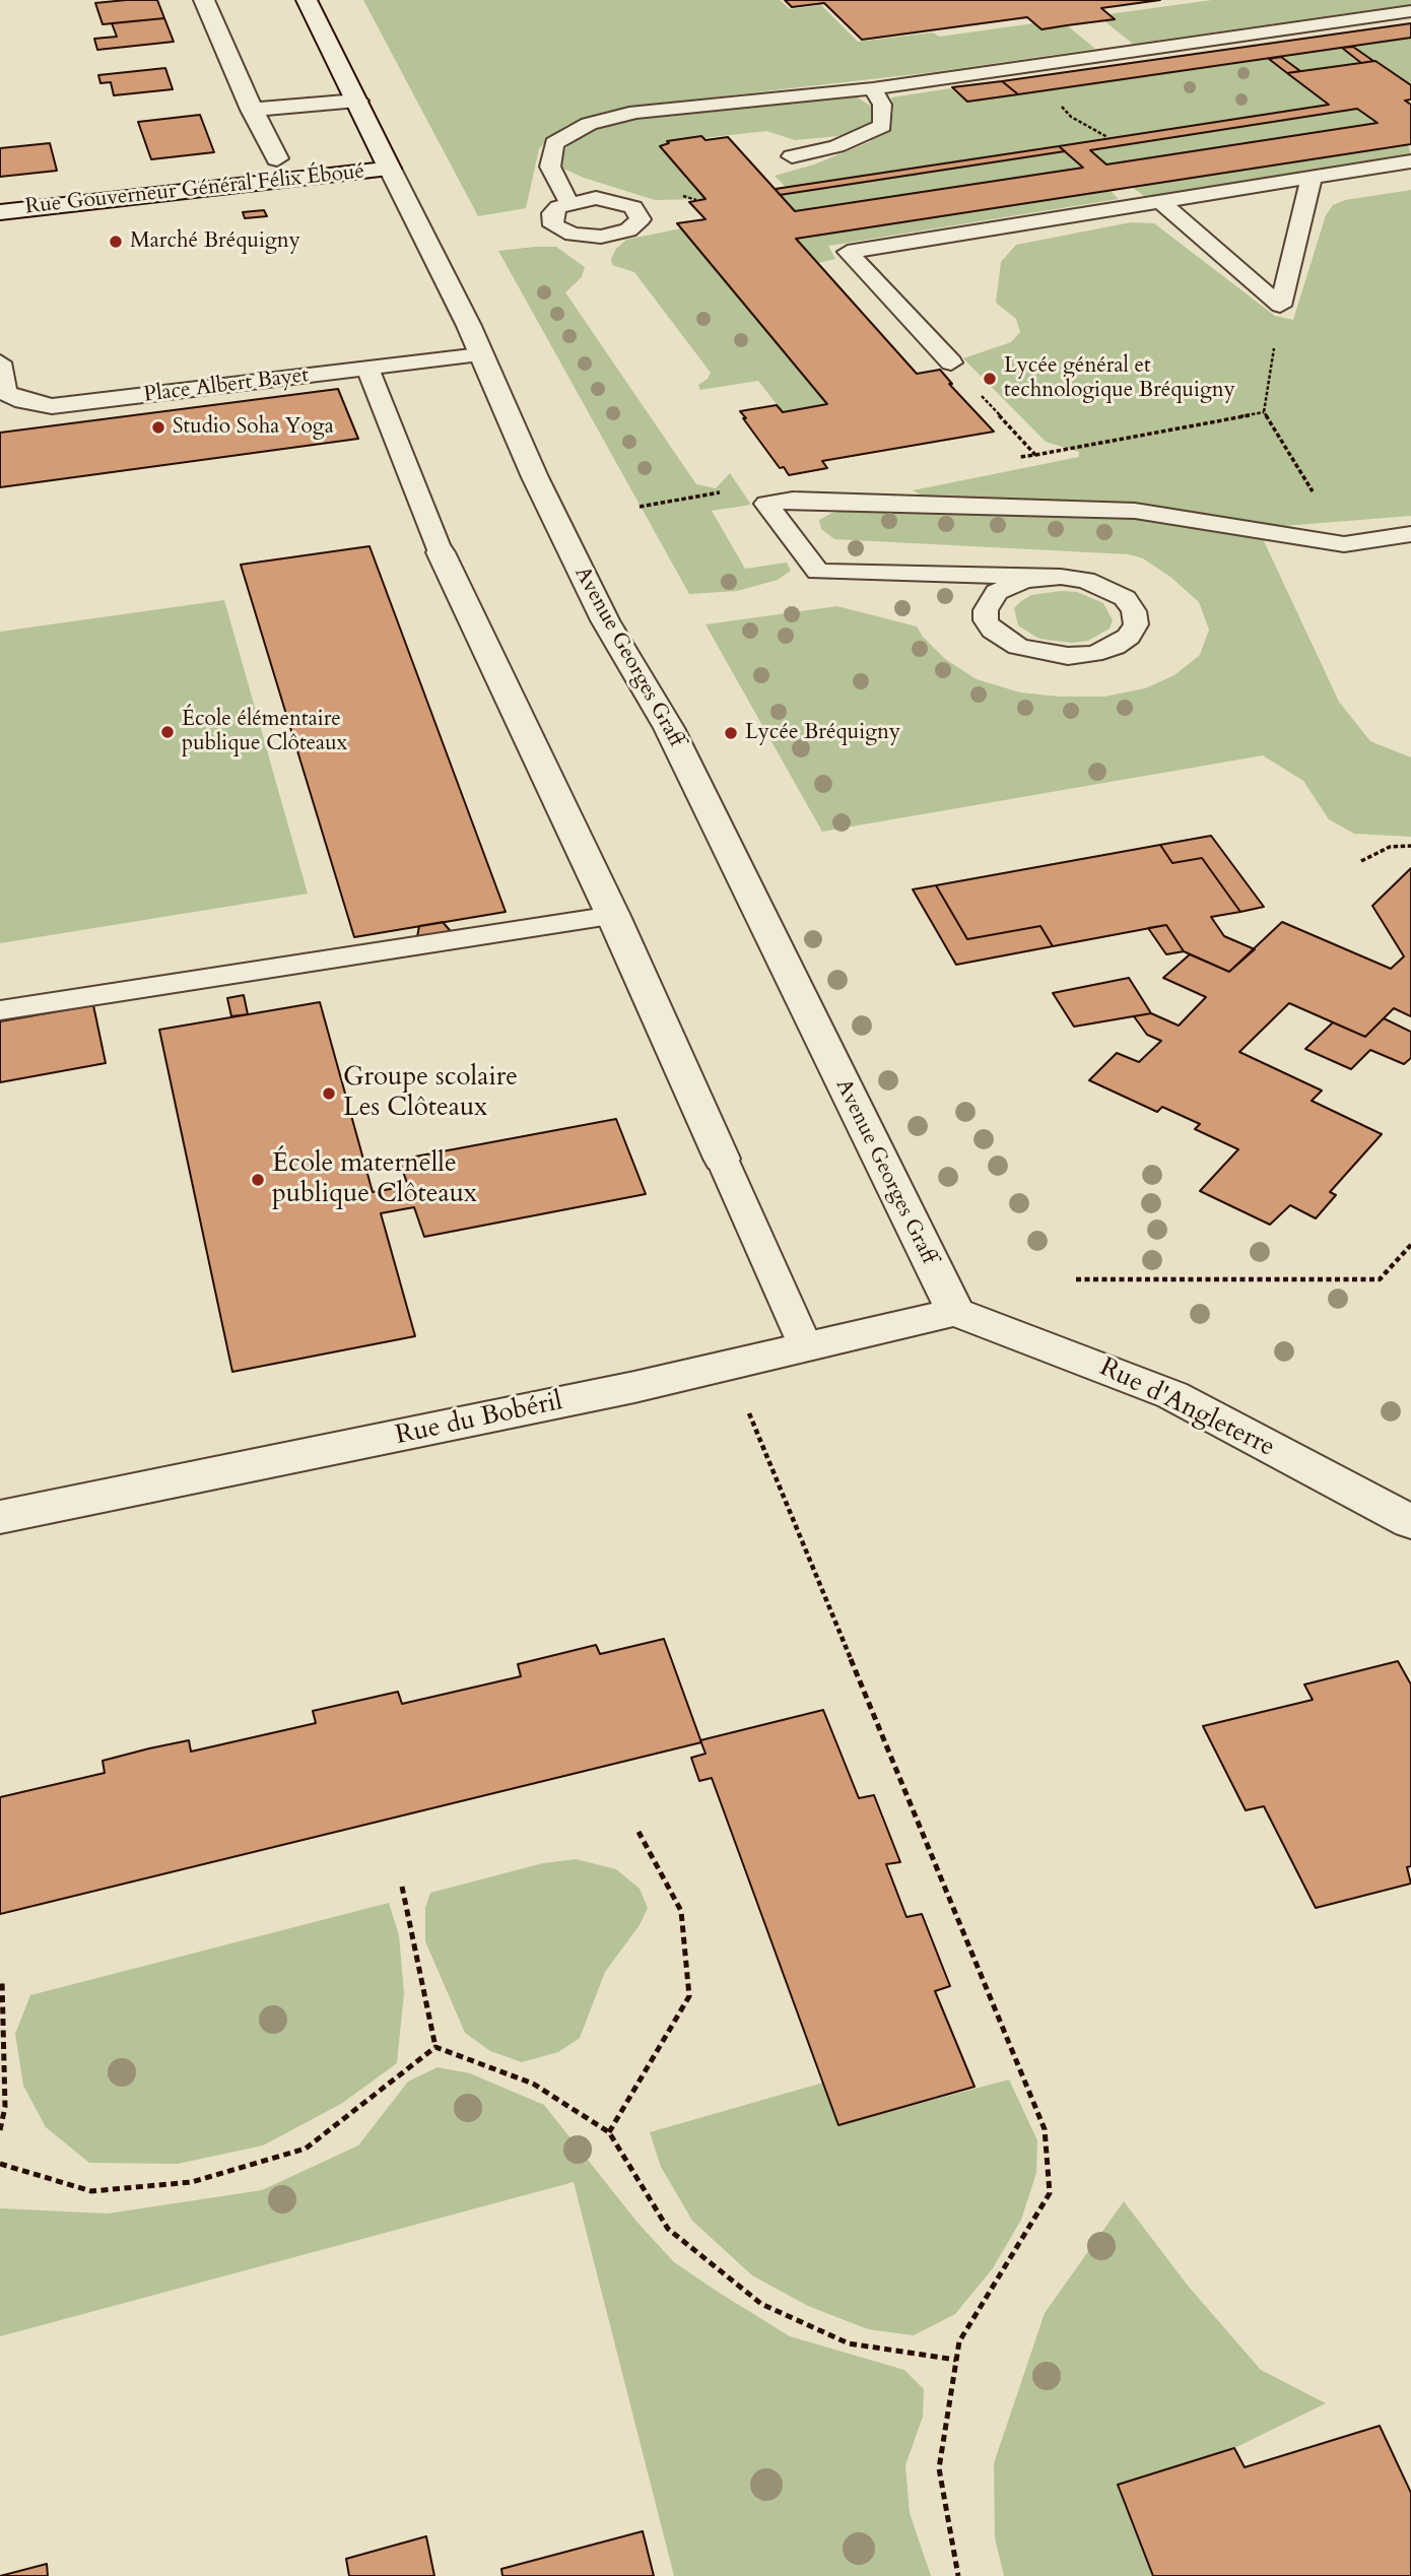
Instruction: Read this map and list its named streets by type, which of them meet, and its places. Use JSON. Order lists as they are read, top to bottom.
{
  "streets": {
    "street": [
      "Rue Gouverneur Général Félix Éboué",
      "Avenue Georges Graff",
      "Rue d'Angleterre",
      "Rue du Bobéril"
    ],
    "lane": ["Place Albert Bayet"]
  },
  "crossings": [
    ["Rue Gouverneur Général Félix Éboué", "Avenue Georges Graff"],
    ["Place Albert Bayet", "Avenue Georges Graff"],
    ["Avenue Georges Graff", "Rue d'Angleterre"],
    ["Avenue Georges Graff", "Rue du Bobéril"],
    ["Rue d'Angleterre", "Rue du Bobéril"]
  ],
  "places": [
    "Marché Bréquigny",
    "Lycée général et technologique Bréquigny",
    "Studio Soha Yoga",
    "École élémentaire publique Clôteaux",
    "Lycée Bréquigny",
    "Groupe scolaire Les Clôteaux",
    "École maternelle publique Clôteaux"
  ]
}
